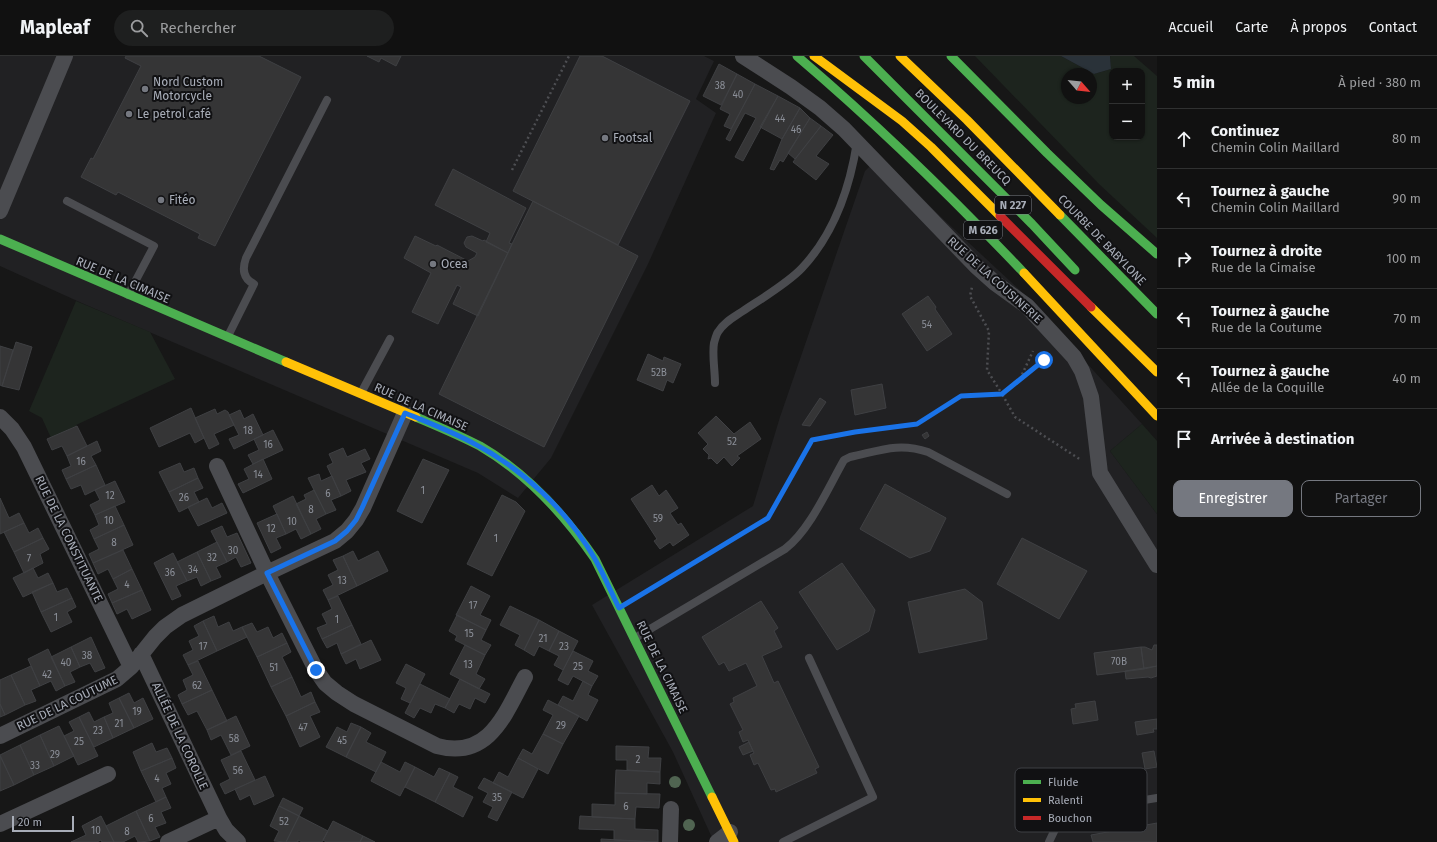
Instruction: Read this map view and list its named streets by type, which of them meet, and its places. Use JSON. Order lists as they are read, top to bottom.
{
  "streets": {
    "main road": [
      "BOULEVARD DU BREUCQ",
      "N 227",
      "M 626",
      "COURBE DE BABYLONE",
      "RUE DE LA CIMAISE"
    ],
    "street": [
      "RUE DE LA COUSINERIE",
      "RUE DE LA CONSTITUANTE",
      "RUE DE LA COUTUME",
      "ALLÉE DE LA COROLLE"
    ]
  },
  "crossings": [
    ["BOULEVARD DU BREUCQ", "COURBE DE BABYLONE"],
    ["RUE DE LA CIMAISE", "RUE DE LA COUTUME"],
    ["RUE DE LA CONSTITUANTE", "RUE DE LA COUTUME"],
    ["RUE DE LA COUTUME", "ALLÉE DE LA COROLLE"]
  ],
  "places": [
    "Nord Custom Motorcycle",
    "Le petrol café",
    "Footsal",
    "Fitéo",
    "Ocea"
  ],
  "house_numbers": [
    "38",
    "40",
    "44",
    "46",
    "54",
    "52B",
    "18",
    "52",
    "16",
    "16",
    "14",
    "1",
    "6",
    "12",
    "26",
    "8",
    "59",
    "10",
    "10",
    "12",
    "1",
    "8",
    "30",
    "32",
    "7",
    "34",
    "36",
    "13",
    "4",
    "17",
    "1",
    "1",
    "15",
    "21",
    "17",
    "23",
    "38",
    "70B",
    "40",
    "13",
    "25",
    "51",
    "42",
    "62",
    "19",
    "21",
    "29",
    "47",
    "23",
    "58",
    "45",
    "25",
    "29",
    "2",
    "33",
    "56",
    "4",
    "35",
    "6",
    "6",
    "52",
    "10",
    "8"
  ],
  "legend": ["Fluide", "Ralenti", "Bouchon"],
  "scale_bar": "20 m",
  "north": "bottom right",
  "page": {
    "header": "Mapleaf",
    "search": "Rechercher",
    "nav": [
      "Accueil",
      "Carte",
      "À propos",
      "Contact"
    ],
    "heading": ["5 min", "À pied · 380 m"],
    "map_buttons": ["+", "−"],
    "list": [
      ["Continuez", "Chemin Colin Maillard", "80 m"],
      ["Tournez à gauche", "Chemin Colin Maillard", "90 m"],
      ["Tournez à droite", "Rue de la Cimaise", "100 m"],
      ["Tournez à gauche", "Rue de la Coutume", "70 m"],
      ["Tournez à gauche", "Allée de la Coquille", "40 m"],
      "Arrivée à destination"
    ],
    "buttons": ["Enregistrer", "Partager"],
    "scale": "20 m"
  }
}
